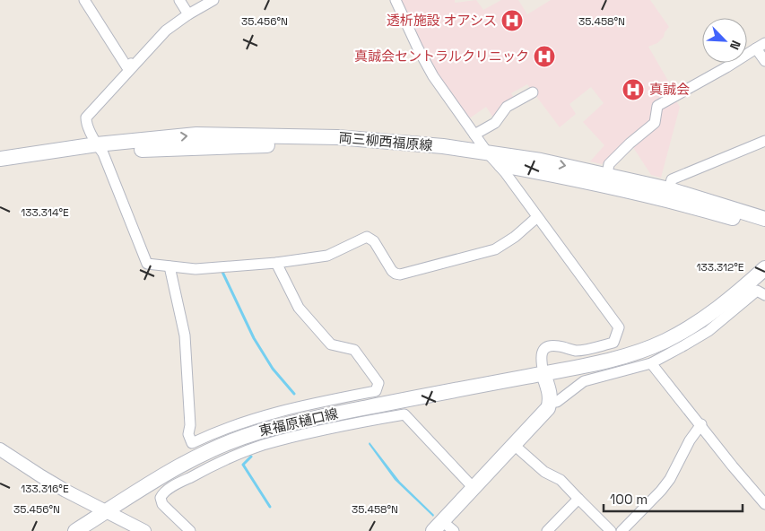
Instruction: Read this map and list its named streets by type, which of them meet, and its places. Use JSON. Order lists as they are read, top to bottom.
{
  "streets": {
    "main road": ["両三柳西福原線", "東福原樋口線"]
  },
  "places": {
    "hospital": ["透析施設 オアシス", "真誠会セントラルクリニック", "真誠会"]
  },
  "scale_bar": "100 m",
  "north": "bottom right",
  "coordinates": [
    "35.456°N",
    "35.458°N",
    "133.314°E",
    "133.312°E",
    "133.316°E"
  ]
}
